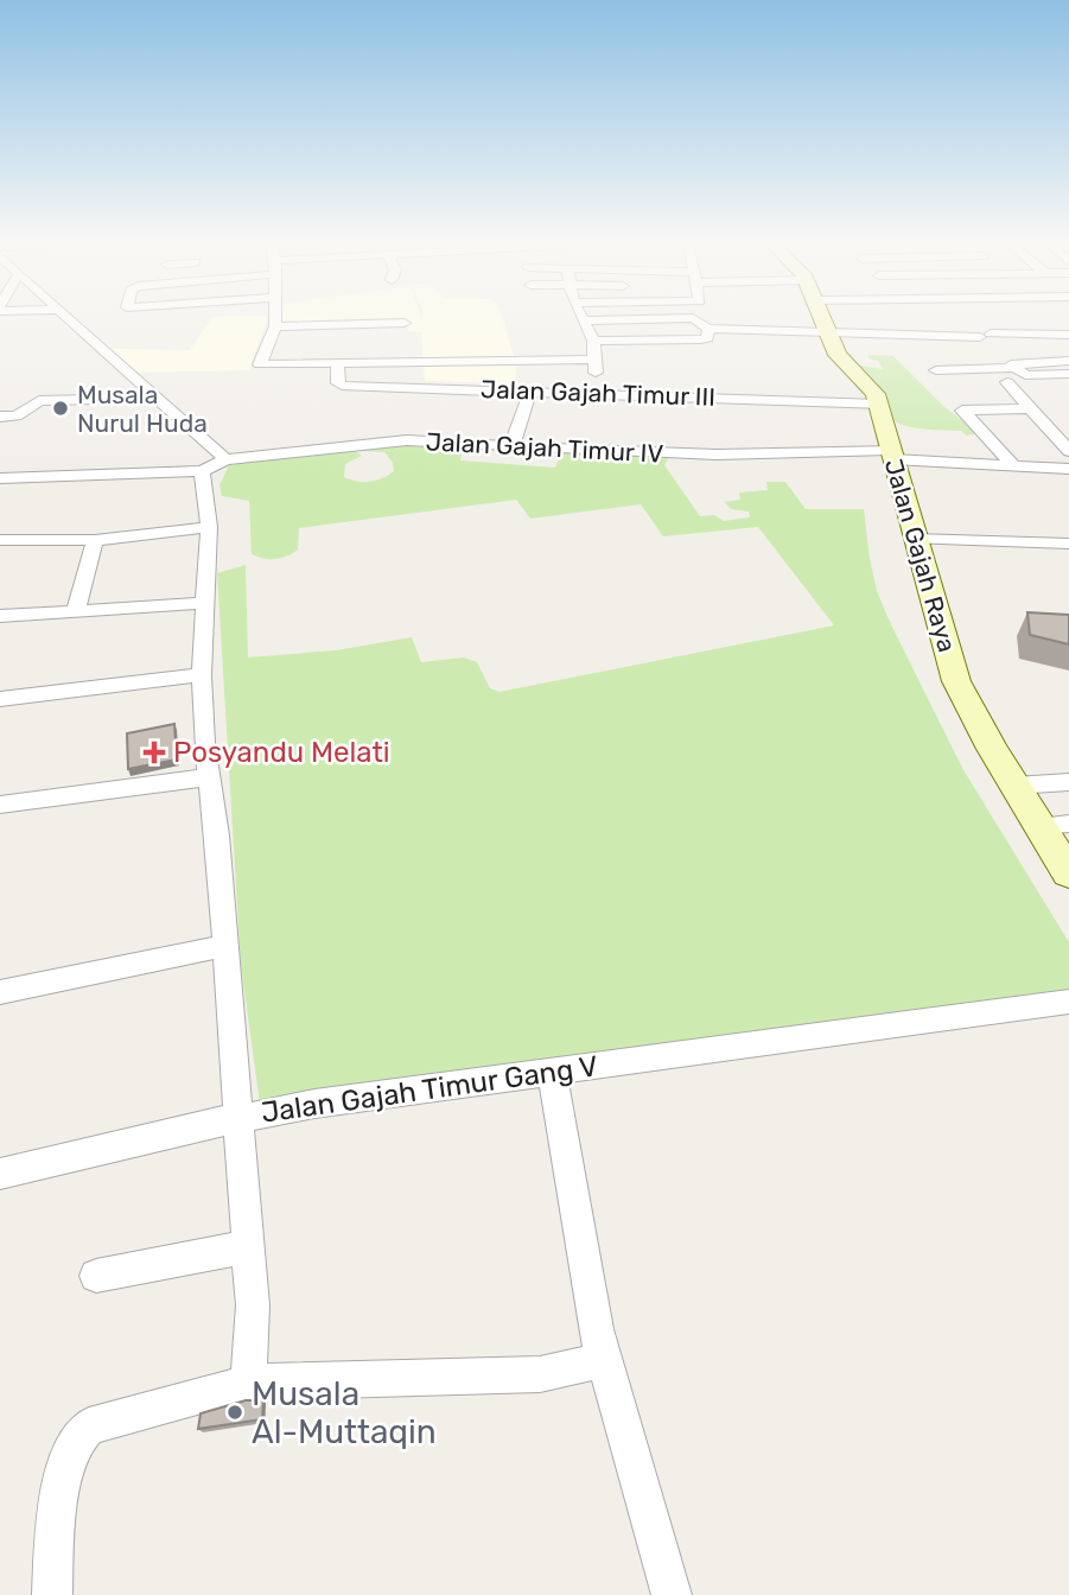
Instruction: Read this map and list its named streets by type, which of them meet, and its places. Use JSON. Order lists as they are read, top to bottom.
{
  "streets": {
    "main road": ["Jalan Gajah Raya"],
    "street": ["Jalan Gajah Timur III", "Jalan Gajah Timur IV", "Jalan Gajah Timur Gang V"]
  },
  "crossings": [
    ["Jalan Gajah Timur III", "Jalan Gajah Raya"],
    ["Jalan Gajah Timur IV", "Jalan Gajah Raya"],
    ["Jalan Gajah Timur IV", "Jalan Gajah Timur Gang V"]
  ],
  "places": {
    "other": ["Musala Nurul Huda", "Musala Al-Muttaqin"],
    "health": ["Posyandu Melati"]
  }
}
